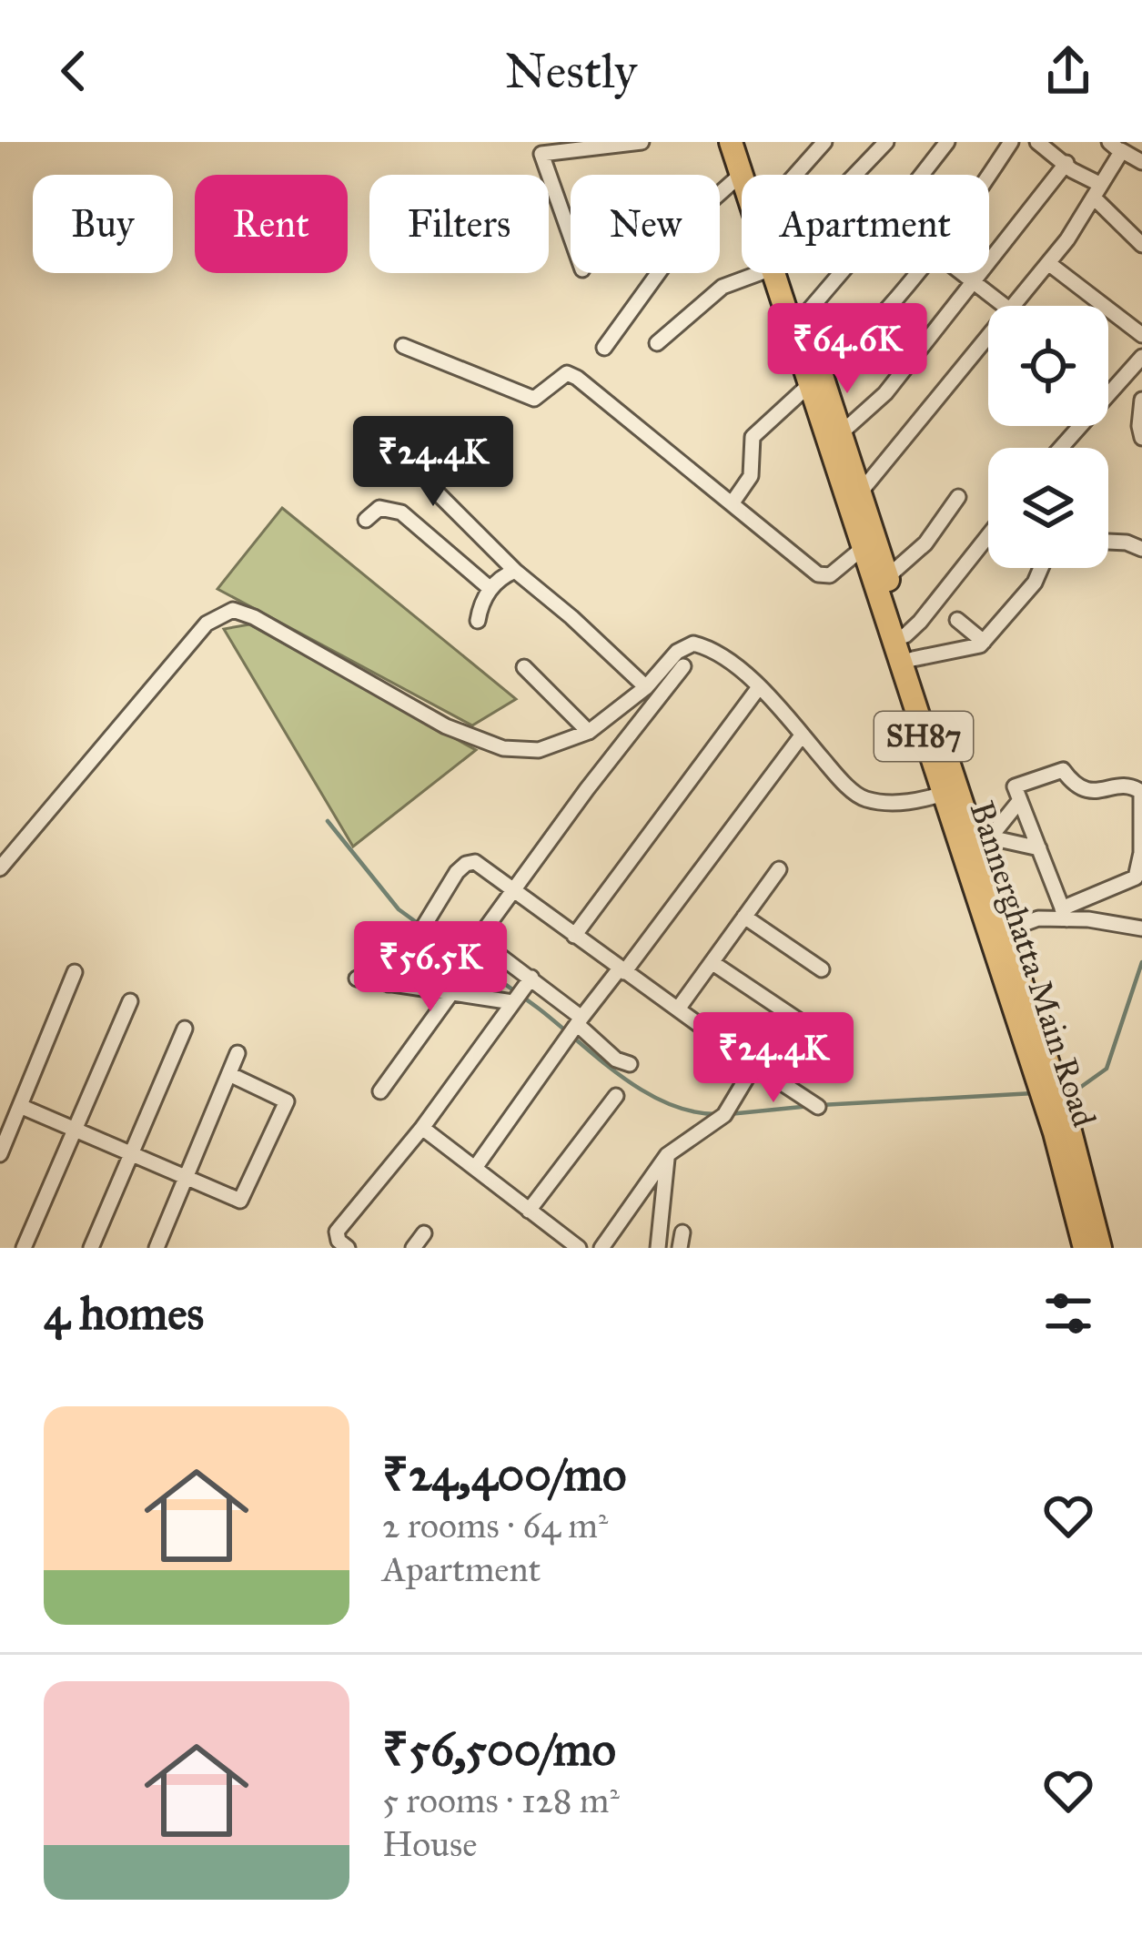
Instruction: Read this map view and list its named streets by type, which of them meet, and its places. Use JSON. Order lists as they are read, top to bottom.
{
  "streets": {
    "main road": ["SH87", "Bannerghatta Main Road"]
  },
  "page": {
    "header": "Nestly",
    "chip": [
      "Buy",
      "Rent",
      "Filters",
      "New",
      "Apartment"
    ],
    "price": [
      "₹64.6K",
      "₹24.4K",
      "₹56.5K",
      "₹24.4K"
    ],
    "heading": "4 homes",
    "list": [
      {
        "name": "₹24,400/mo",
        "note": "2 rooms · 64 m² · Apartment"
      },
      {
        "name": "₹56,500/mo",
        "note": "5 rooms · 128 m² · House"
      }
    ]
  }
}
